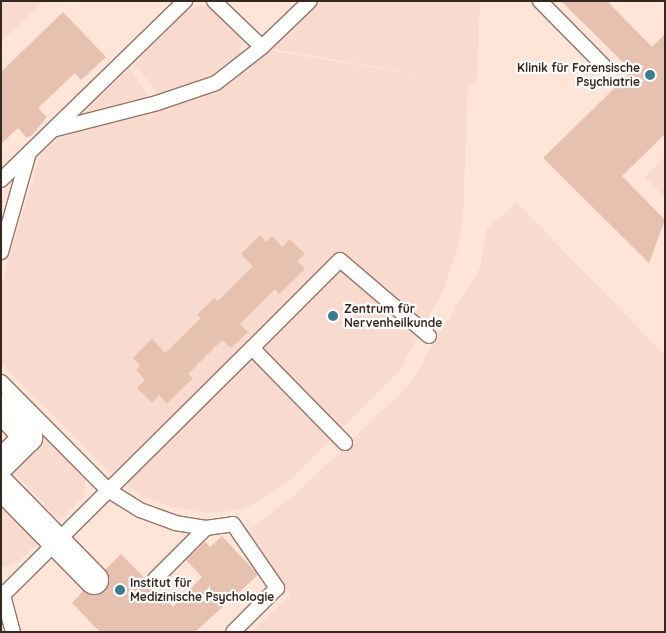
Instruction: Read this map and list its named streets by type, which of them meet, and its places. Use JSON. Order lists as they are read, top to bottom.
{
  "places": ["Klinik für Forensische Psychiatrie", "Zentrum für Nervenheilkunde", "Institut für Medizinische Psychologie"]
}
